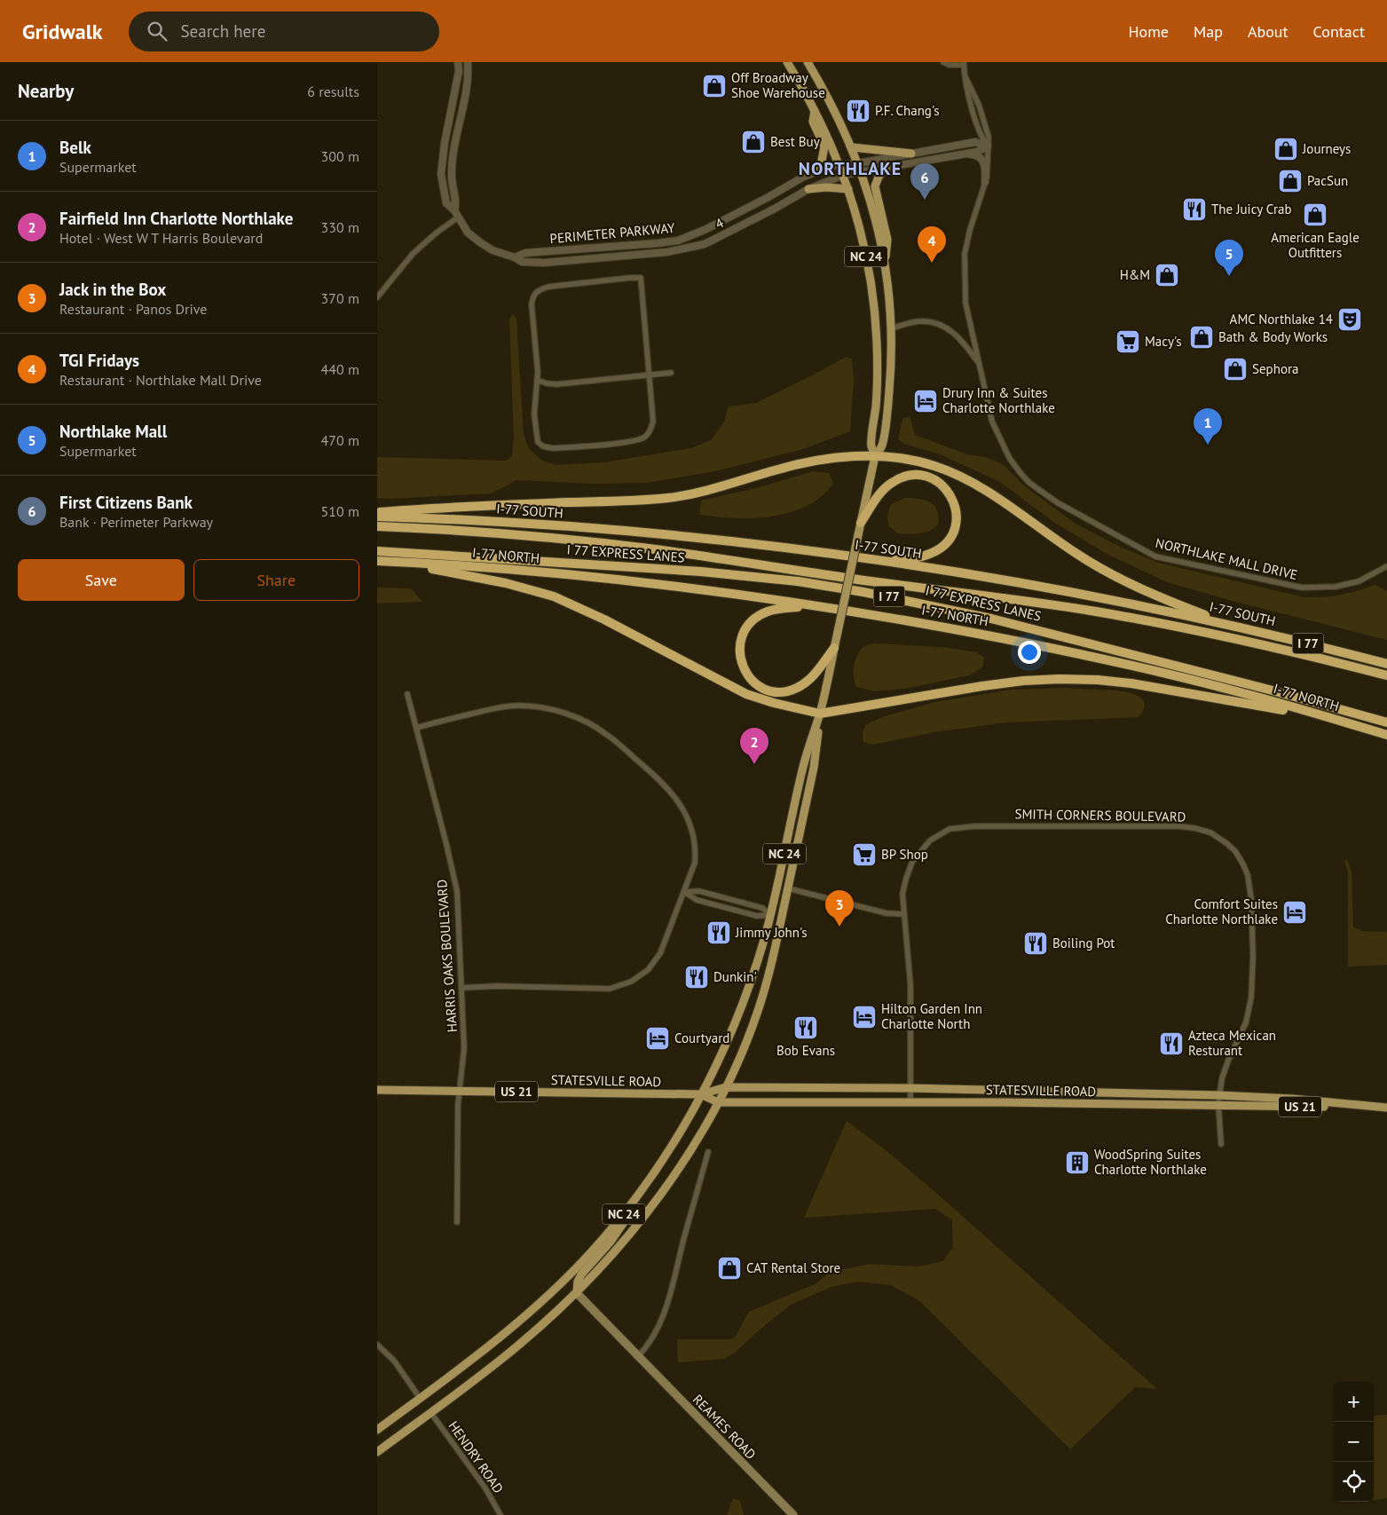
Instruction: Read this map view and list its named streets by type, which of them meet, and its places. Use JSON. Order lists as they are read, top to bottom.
{
  "streets": {
    "highway": [
      "I-77 SOUTH",
      "I 77 EXPRESS LANES",
      "I-77 NORTH",
      "I 77"
    ],
    "main road": [
      "NC 24",
      "STATESVILLE ROAD",
      "US 21",
      "REAMES ROAD"
    ],
    "street": [
      "4",
      "PERIMETER PARKWAY",
      "NORTHLAKE MALL DRIVE",
      "SMITH CORNERS BOULEVARD",
      "HARRIS OAKS BOULEVARD",
      "HENDRY ROAD"
    ]
  },
  "crossings": [
    ["4", "PERIMETER PARKWAY"],
    ["PERIMETER PARKWAY", "NC 24"],
    ["PERIMETER PARKWAY", "NORTHLAKE MALL DRIVE"],
    ["NC 24", "STATESVILLE ROAD"],
    ["NC 24", "REAMES ROAD"],
    ["NC 24", "HENDRY ROAD"],
    ["SMITH CORNERS BOULEVARD", "STATESVILLE ROAD"],
    ["HARRIS OAKS BOULEVARD", "STATESVILLE ROAD"]
  ],
  "districts": ["NORTHLAKE"],
  "places": {
    "shop": [
      "Off Broadway Shoe Warehouse",
      "Best Buy",
      "Journeys",
      "PacSun",
      "American Eagle Outfitters",
      "H&M",
      "Bath & Body Works",
      "Sephora",
      "CAT Rental Store"
    ],
    "restaurant": [
      "P.F. Chang's",
      "The Juicy Crab",
      "Jimmy John's",
      "Boiling Pot",
      "Dunkin'",
      "Bob Evans",
      "Azteca Mexican Resturant"
    ],
    "theatre": ["AMC Northlake 14"],
    "supermarket": ["Macy's", "BP Shop"],
    "hotel": [
      "Drury Inn & Suites Charlotte Northlake",
      "Comfort Suites Charlotte Northlake",
      "Hilton Garden Inn Charlotte North",
      "Courtyard"
    ],
    "building": ["WoodSpring Suites Charlotte Northlake"]
  },
  "page": {
    "header": "Gridwalk",
    "search": "Search here",
    "nav": [
      "Home",
      "Map",
      "About",
      "Contact"
    ],
    "heading": ["Nearby", "6 results"],
    "list": [
      {
        "mark": "1",
        "name": "Belk",
        "note": "Supermarket",
        "value": "300 m"
      },
      {
        "mark": "2",
        "name": "Fairfield Inn Charlotte Northlake",
        "note": "Hotel · West W T Harris Boulevard",
        "value": "330 m"
      },
      {
        "mark": "3",
        "name": "Jack in the Box",
        "note": "Restaurant · Panos Drive",
        "value": "370 m"
      },
      {
        "mark": "4",
        "name": "TGI Fridays",
        "note": "Restaurant · Northlake Mall Drive",
        "value": "440 m"
      },
      {
        "mark": "5",
        "name": "Northlake Mall",
        "note": "Supermarket",
        "value": "470 m"
      },
      {
        "mark": "6",
        "name": "First Citizens Bank",
        "note": "Bank · Perimeter Parkway",
        "value": "510 m"
      }
    ],
    "pins": [
      "6",
      "4",
      "5",
      "1",
      "2",
      "3"
    ],
    "buttons": ["Save", "Share"],
    "map_buttons": ["+", "−"]
  }
}
